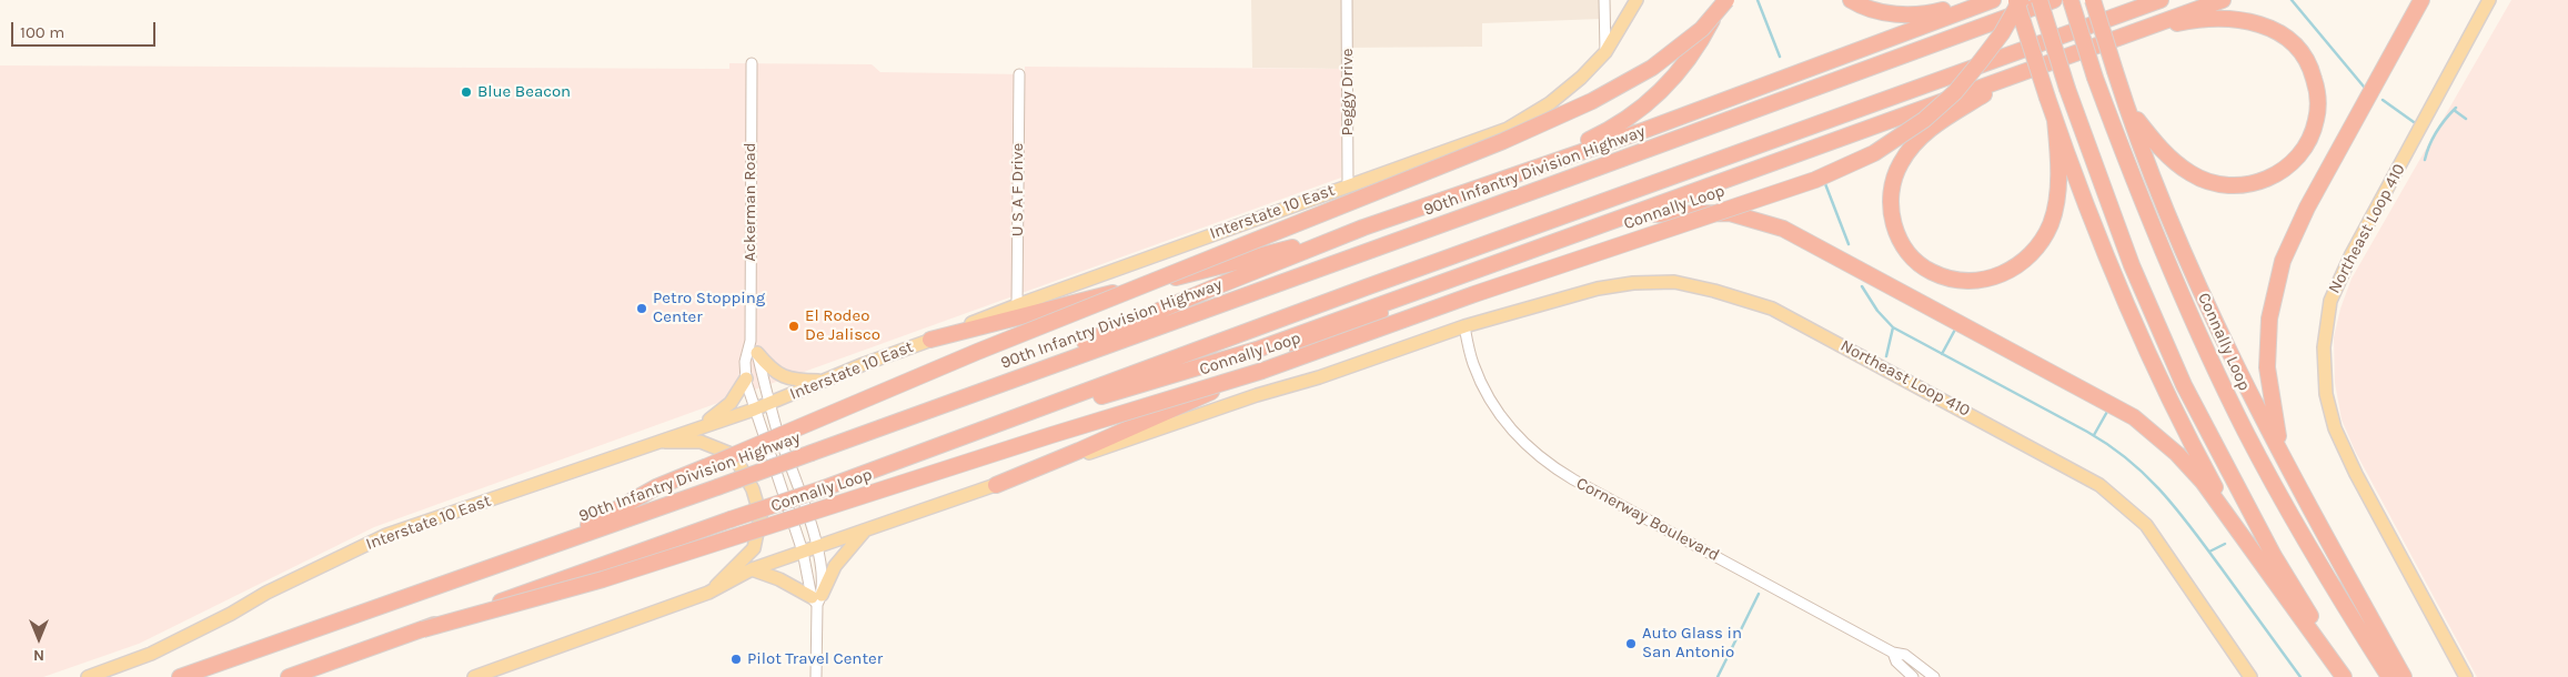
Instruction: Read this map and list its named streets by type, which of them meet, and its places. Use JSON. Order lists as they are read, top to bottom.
{
  "streets": {
    "highway": ["90th Infantry Division Highway", "Connally Loop"],
    "main road": ["Interstate 10 East", "Northeast Loop 410"],
    "street": [
      "Peggy Drive",
      "U S A F Drive",
      "Ackerman Road",
      "Cornerway Boulevard"
    ]
  },
  "crossings": [
    ["Peggy Drive", "Interstate 10 East"],
    ["U S A F Drive", "Interstate 10 East"],
    ["Ackerman Road", "Interstate 10 East"],
    ["Northeast Loop 410", "Cornerway Boulevard"]
  ],
  "places": [
    "Blue Beacon",
    "Petro Stopping Center",
    "El Rodeo De Jalisco",
    "Auto Glass in San Antonio",
    "Pilot Travel Center"
  ],
  "scale_bar": "100 m",
  "north": "bottom"
}
